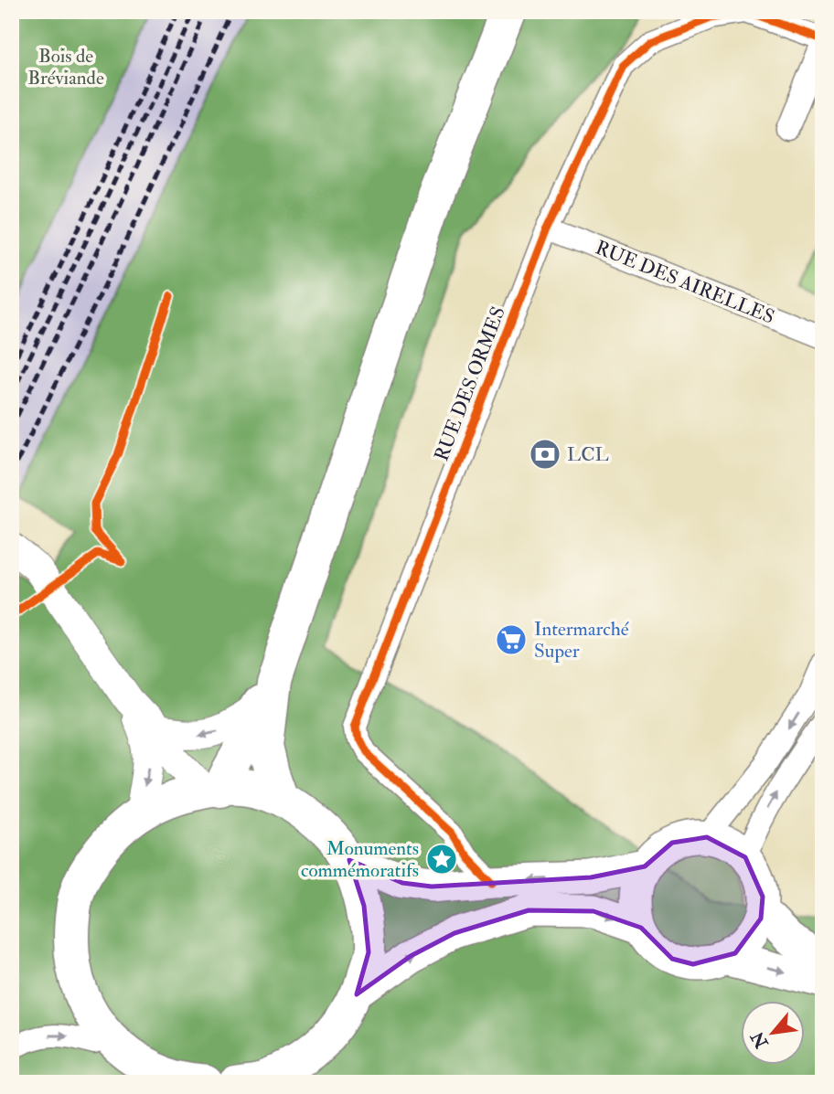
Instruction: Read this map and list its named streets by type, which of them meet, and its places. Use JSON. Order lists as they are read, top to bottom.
{
  "streets": {
    "street": ["RUE DES AIRELLES", "RUE DES ORMES"]
  },
  "crossings": [
    ["RUE DES AIRELLES", "RUE DES ORMES"]
  ],
  "parks": ["Bois de Bréviande"],
  "places": {
    "bank": ["LCL"],
    "supermarket": ["Intermarché Super"],
    "place": ["Monuments commémoratifs"]
  },
  "north": "bottom left"
}
